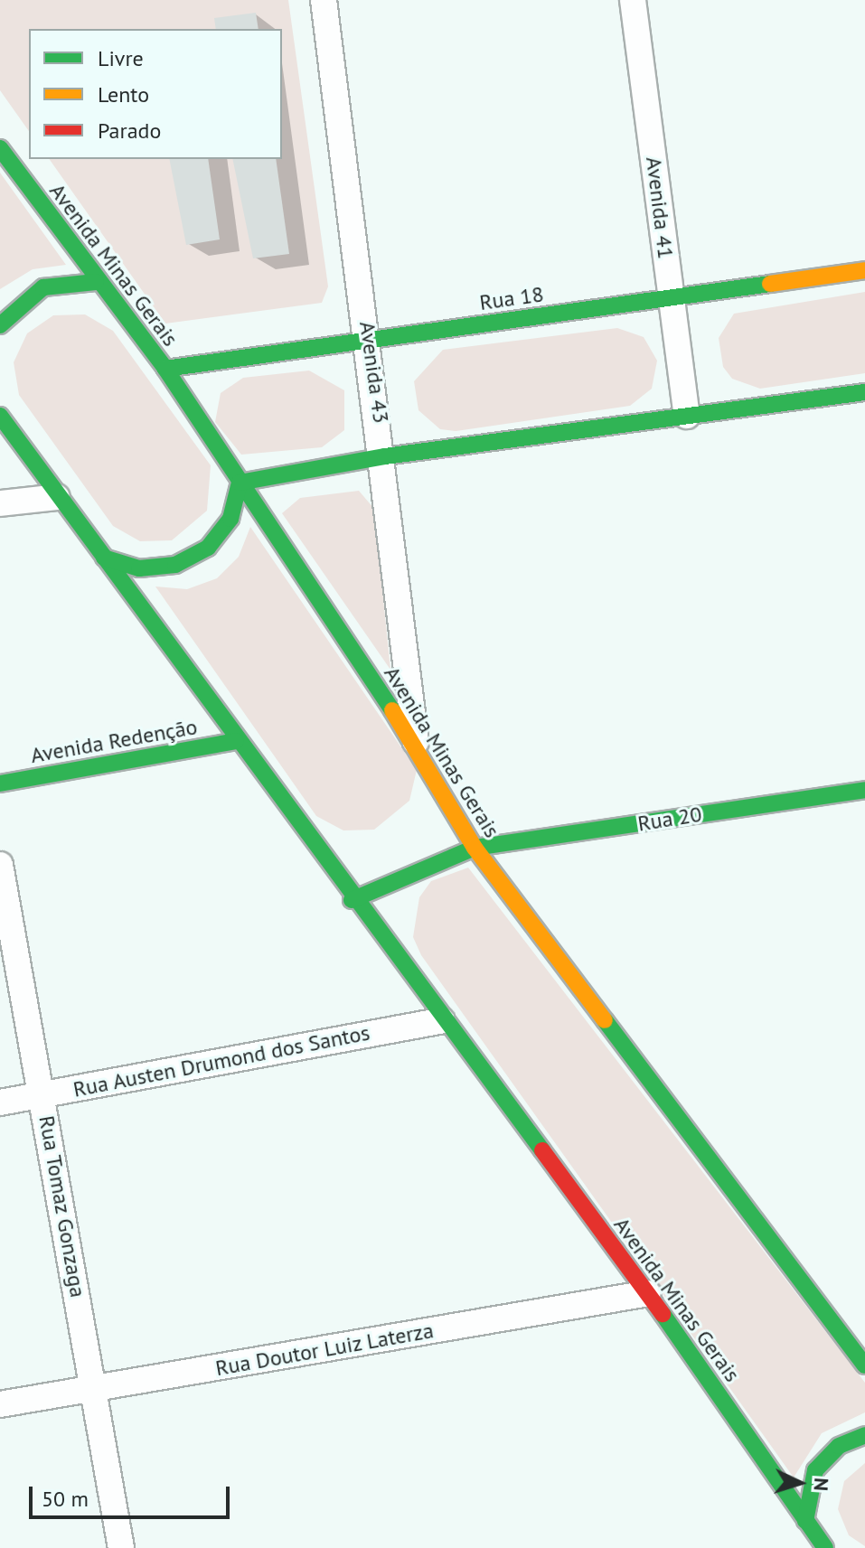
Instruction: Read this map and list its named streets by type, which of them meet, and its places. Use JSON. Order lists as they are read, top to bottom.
{
  "streets": {
    "main road": [
      "Avenida Minas Gerais",
      "Rua 18",
      "Avenida Redenção",
      "Rua 20"
    ],
    "street": [
      "Avenida 41",
      "Avenida 43",
      "Rua Austen Drumond dos Santos",
      "Rua Tomaz Gonzaga",
      "Rua Doutor Luiz Laterza"
    ]
  },
  "crossings": [
    ["Avenida 41", "Rua 18"],
    ["Avenida Minas Gerais", "Rua 18"],
    ["Avenida Minas Gerais", "Avenida 43"],
    ["Avenida Minas Gerais", "Avenida Redenção"],
    ["Avenida Minas Gerais", "Rua 20"],
    ["Avenida Minas Gerais", "Rua Austen Drumond dos Santos"],
    ["Avenida Minas Gerais", "Rua Doutor Luiz Laterza"],
    ["Rua 18", "Avenida 43"],
    ["Rua Austen Drumond dos Santos", "Rua Tomaz Gonzaga"],
    ["Rua Tomaz Gonzaga", "Rua Doutor Luiz Laterza"]
  ],
  "legend": ["Livre", "Lento", "Parado"],
  "scale_bar": "50 m",
  "north": "right"
}
